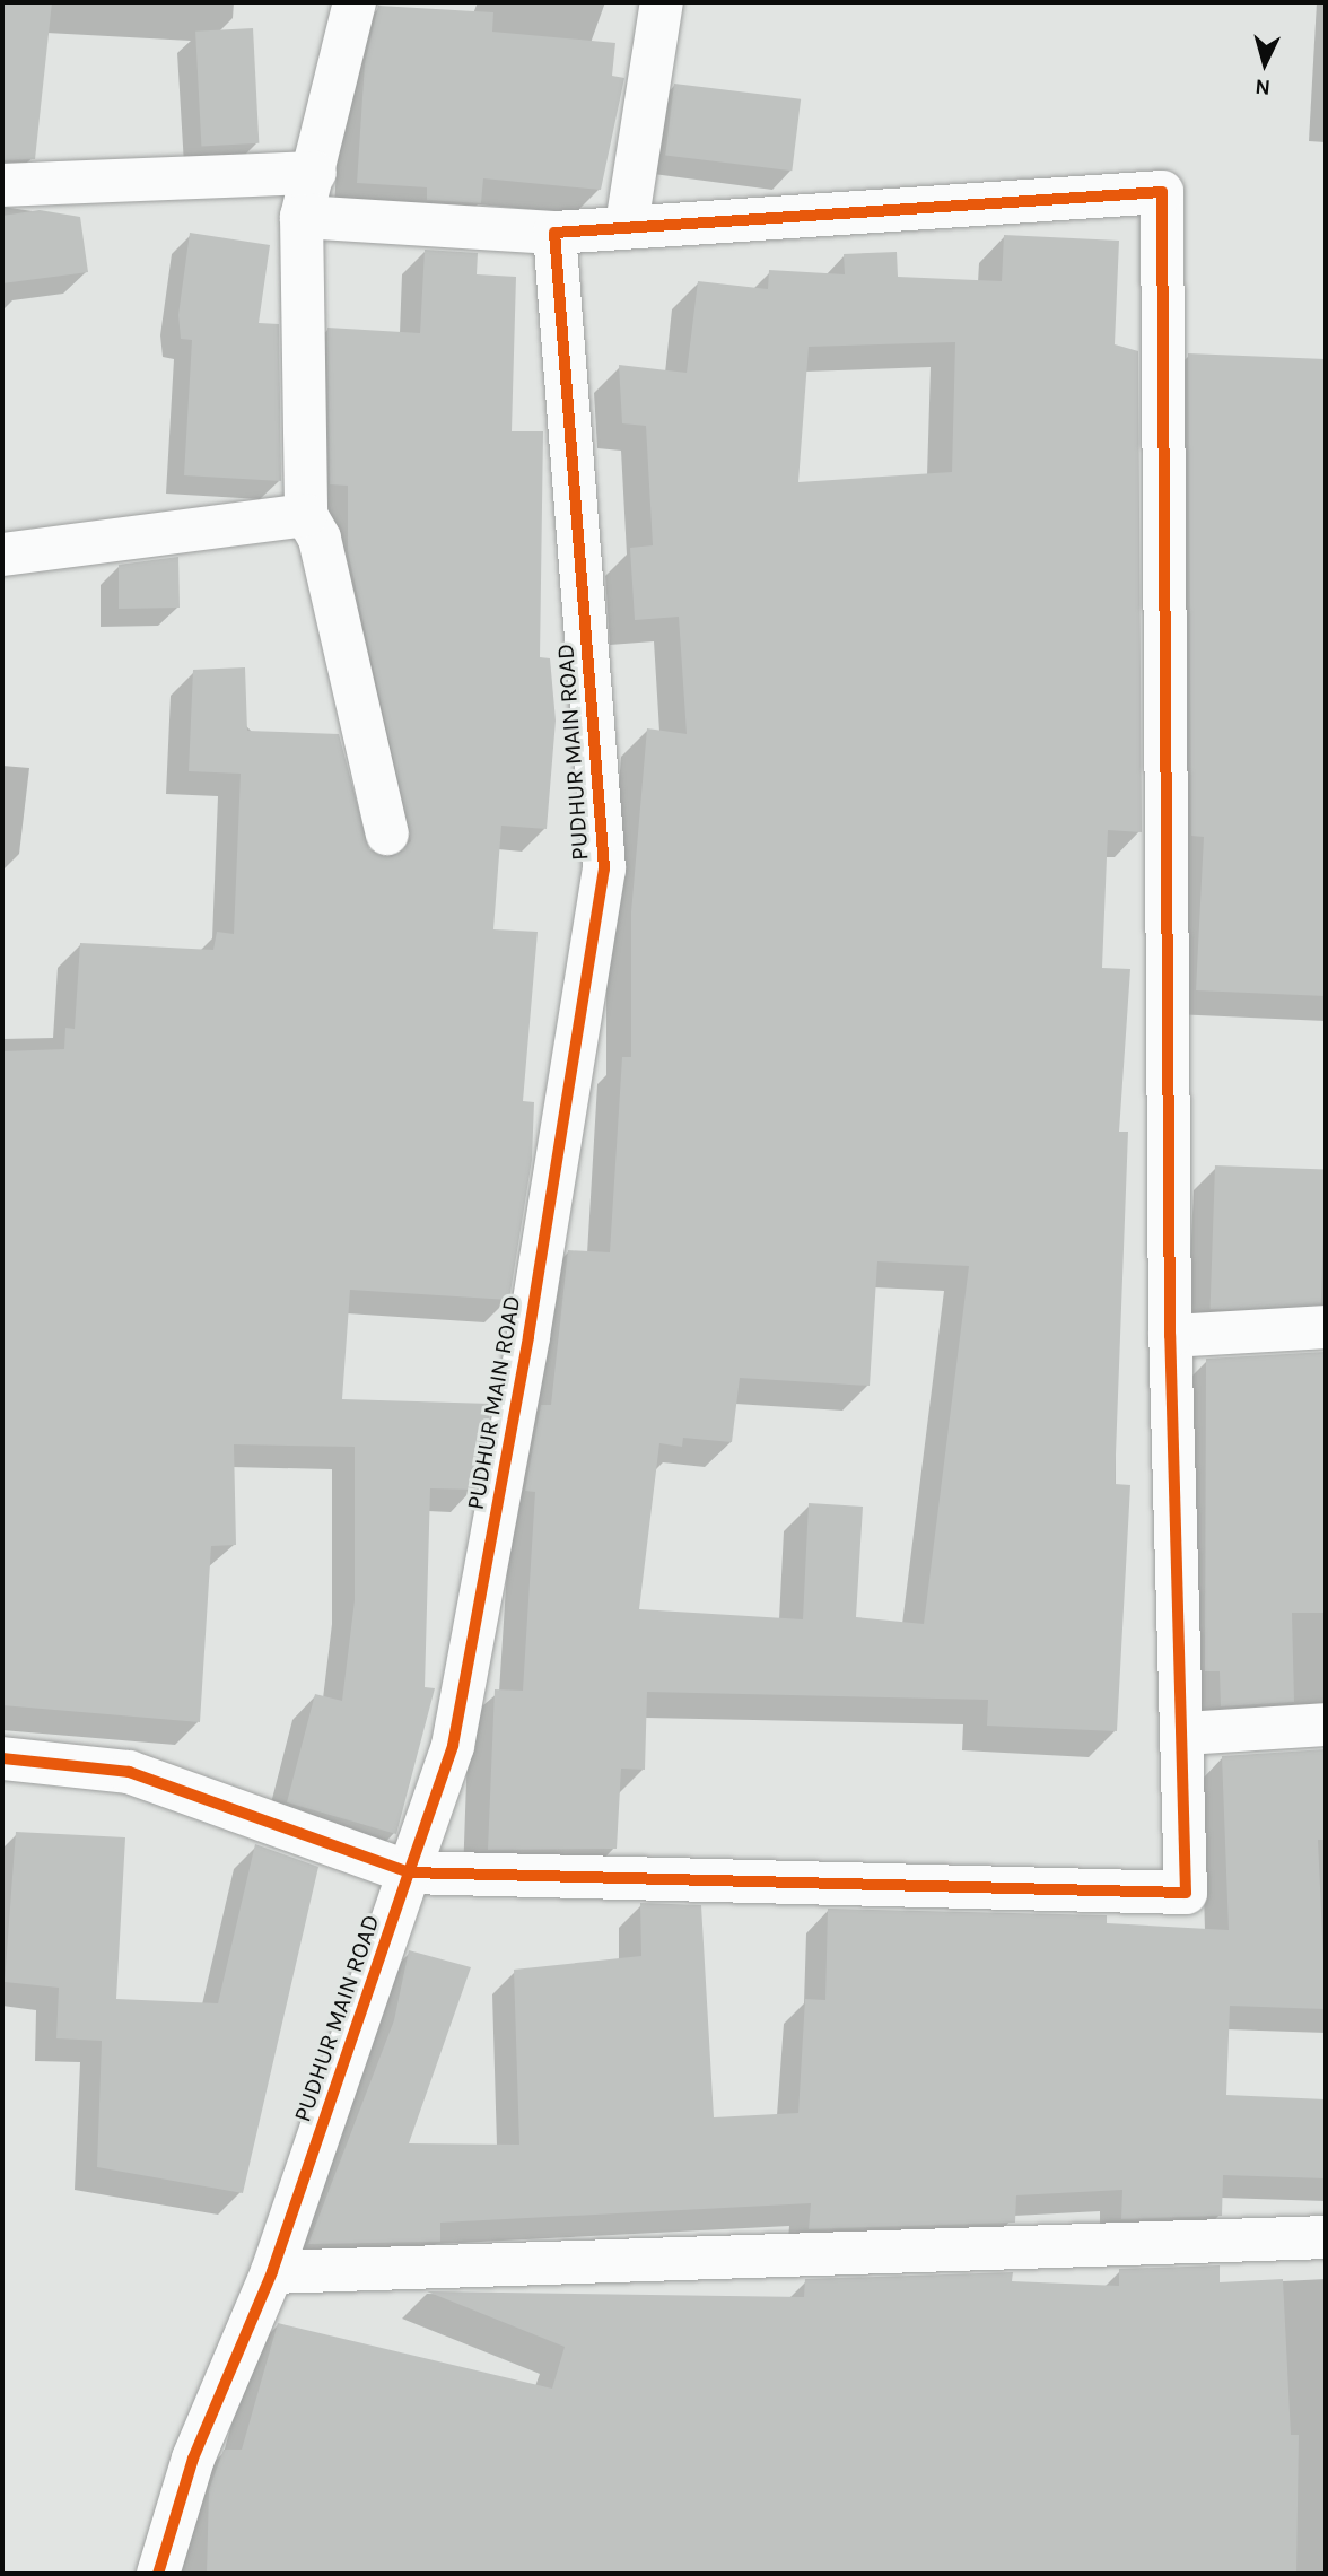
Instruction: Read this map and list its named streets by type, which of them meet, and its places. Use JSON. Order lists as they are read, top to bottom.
{
  "streets": {
    "street": ["PUDHUR MAIN ROAD"]
  },
  "north": "bottom"
}
